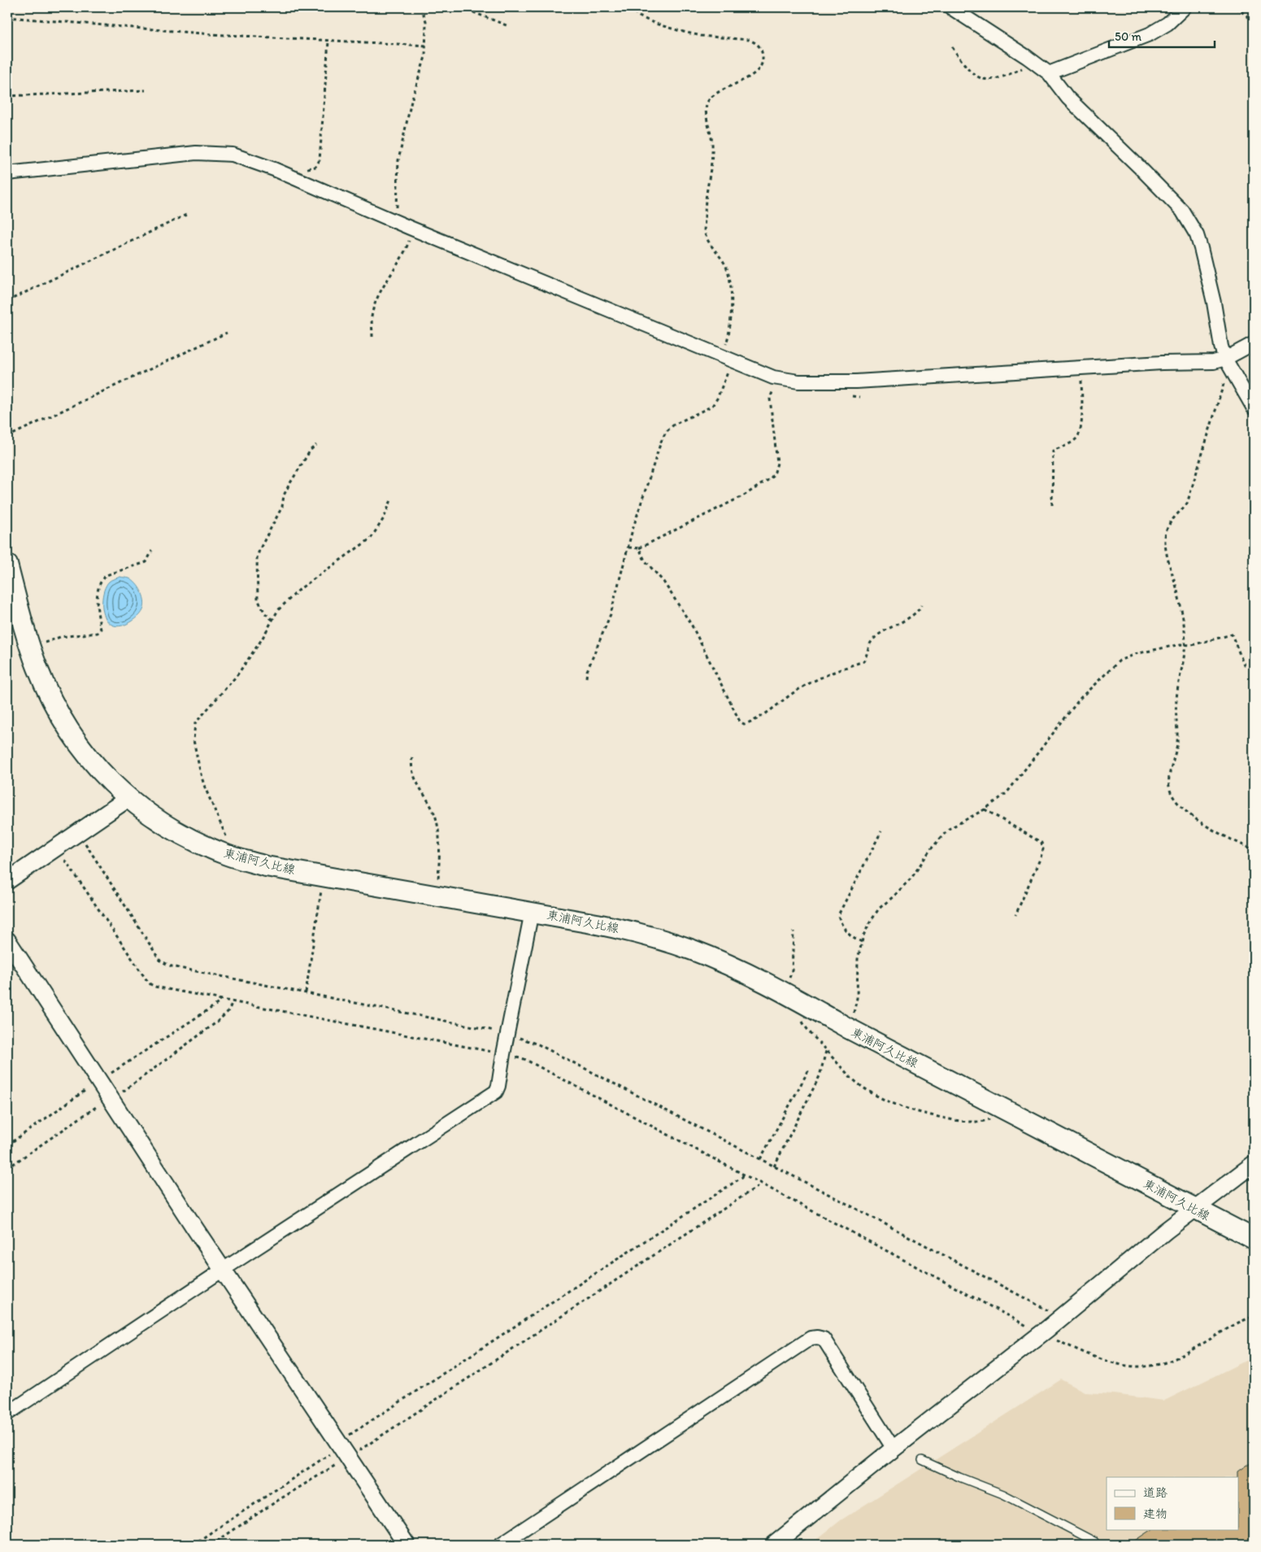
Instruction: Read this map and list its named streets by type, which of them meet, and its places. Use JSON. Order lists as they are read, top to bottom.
{
  "streets": {
    "main road": ["東浦阿久比線"]
  },
  "legend": ["道路", "建物"],
  "scale_bar": "50 m"
}
